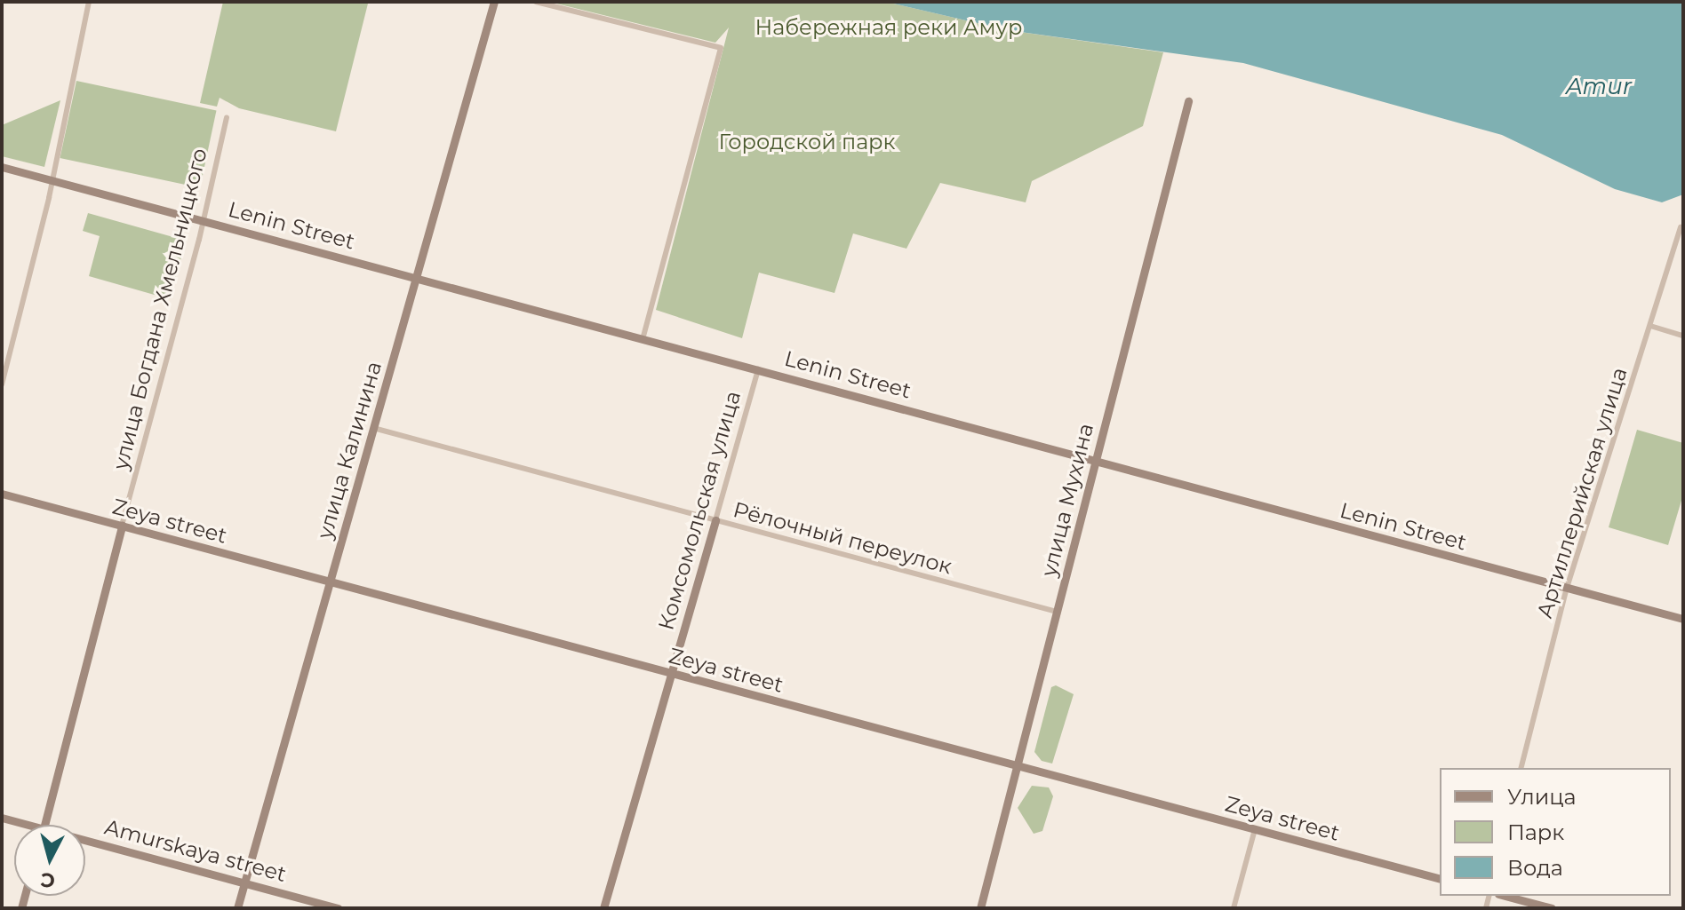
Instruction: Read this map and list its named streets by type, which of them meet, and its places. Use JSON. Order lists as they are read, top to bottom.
{
  "streets": {
    "main road": [
      "Lenin Street",
      "улица Богдана Хмельницкого",
      "улица Калинина",
      "улица Мухина",
      "Комсомольская улица",
      "Zeya street",
      "Amurskaya street"
    ],
    "street": ["Артиллерийская улица", "Рёлочный переулок"]
  },
  "crossings": [
    ["Lenin Street", "улица Богдана Хмельницкого"],
    ["Lenin Street", "улица Калинина"],
    ["Lenin Street", "Артиллерийская улица"],
    ["Lenin Street", "улица Мухина"],
    ["Lenin Street", "Комсомольская улица"],
    ["улица Богдана Хмельницкого", "Zeya street"],
    ["улица Калинина", "Zeya street"],
    ["улица Калинина", "Рёлочный переулок"],
    ["улица Калинина", "Amurskaya street"],
    ["улица Мухина", "Zeya street"],
    ["улица Мухина", "Рёлочный переулок"],
    ["Комсомольская улица", "Zeya street"],
    ["Комсомольская улица", "Рёлочный переулок"]
  ],
  "water": ["Amur"],
  "parks": ["Набережная реки Амур", "Городской парк"],
  "legend": ["Улица", "Парк", "Вода"],
  "north": "bottom"
}
